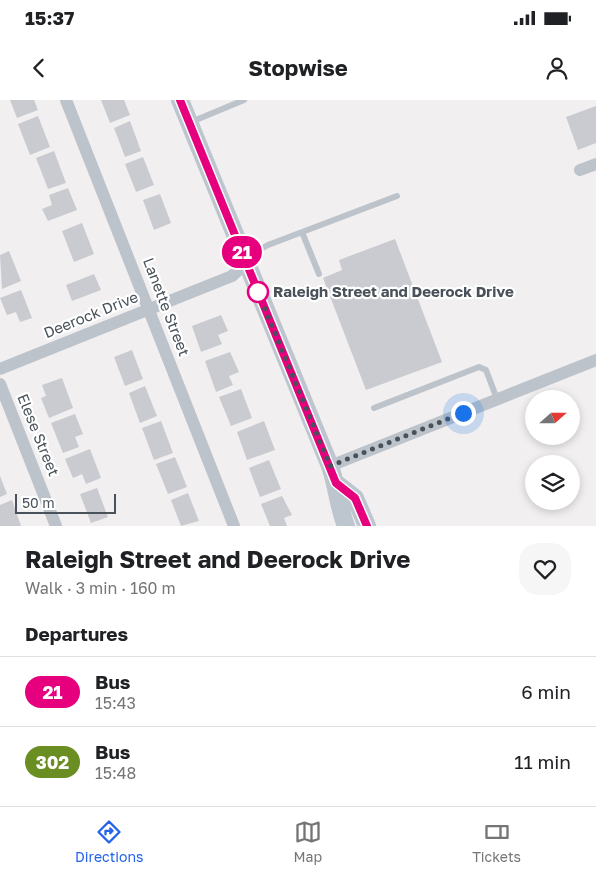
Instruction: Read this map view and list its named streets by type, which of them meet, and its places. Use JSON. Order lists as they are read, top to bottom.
{
  "streets": {
    "street": ["Lanette Street", "Deerock Drive", "Elese Street"]
  },
  "crossings": [
    ["Lanette Street", "Deerock Drive"]
  ],
  "places": ["Raleigh Street and Deerock Drive"],
  "lines": ["bus line 21"],
  "scale_bar": "50 m",
  "north": "right",
  "page": {
    "status": "15:37",
    "header": "Stopwise",
    "on_map": "21",
    "scale": "50 m",
    "heading": [
      ["Raleigh Street and Deerock Drive", "Walk · 3 min · 160 m"],
      "Departures"
    ],
    "list": [
      {
        "mark": "21",
        "name": "Bus",
        "note": "15:43",
        "value": "6 min"
      },
      {
        "mark": "302",
        "name": "Bus",
        "note": "15:48",
        "value": "11 min"
      }
    ],
    "tabs": ["Directions", "Map", "Tickets"]
  }
}
